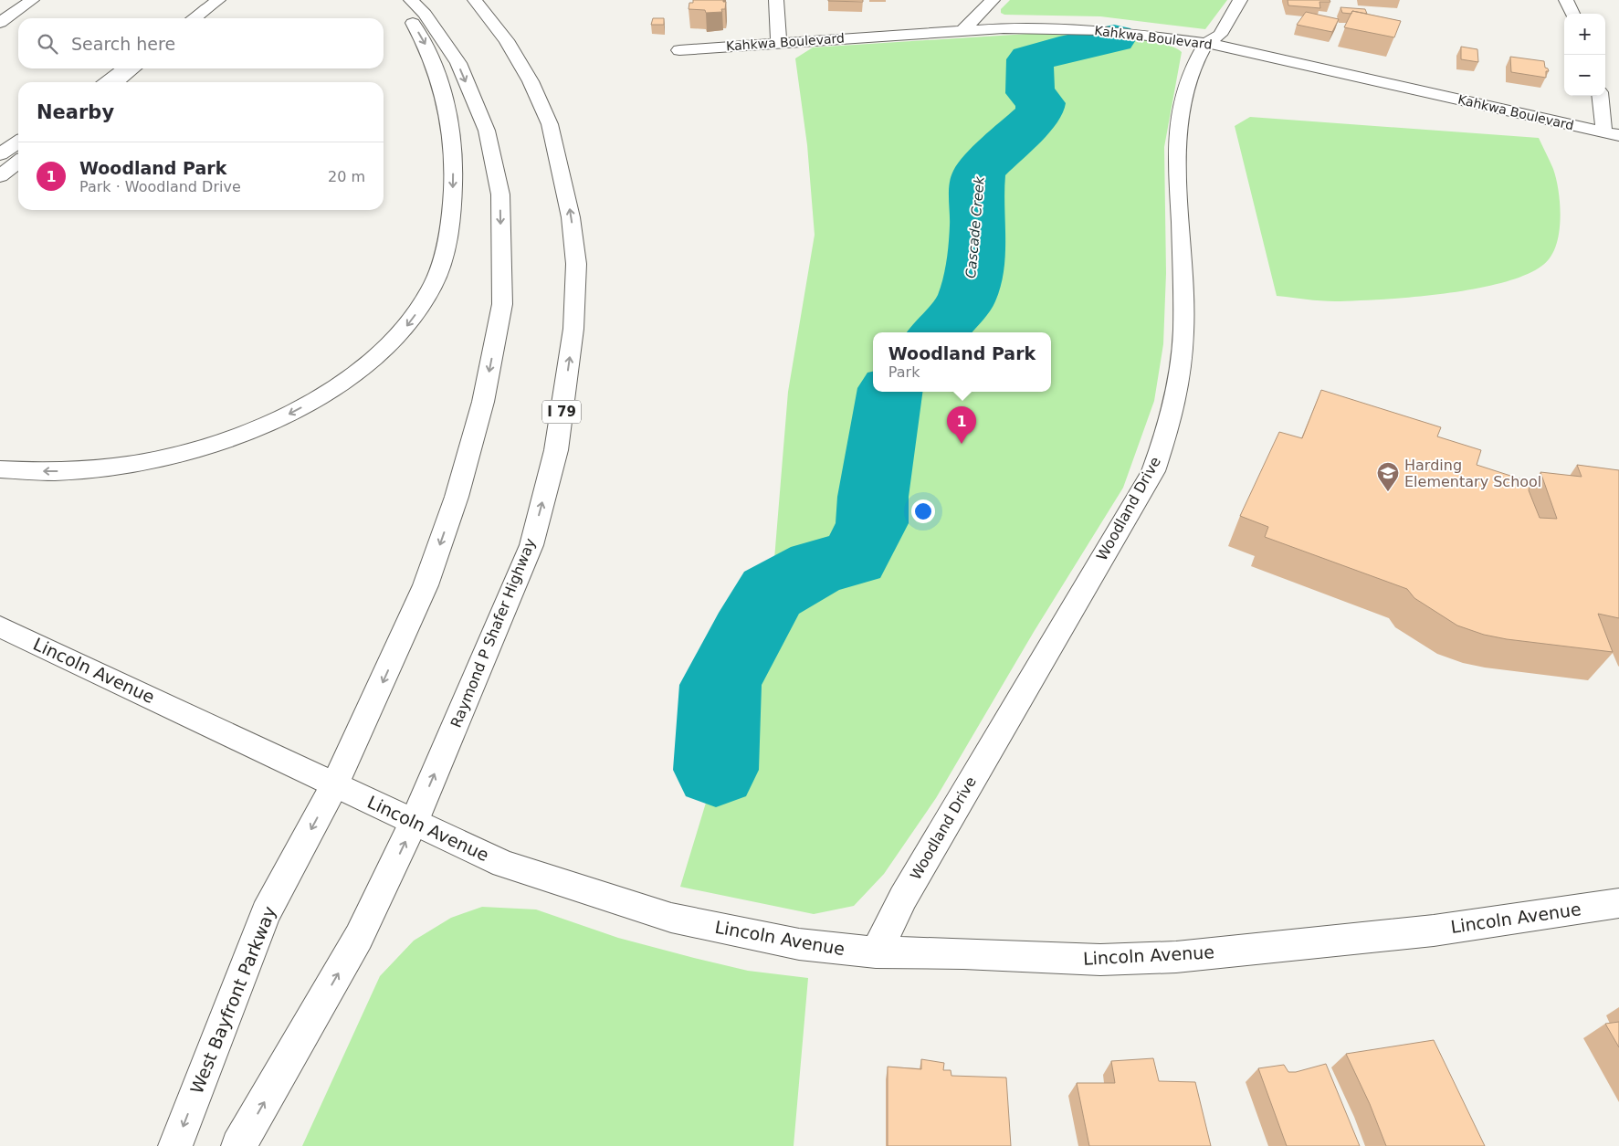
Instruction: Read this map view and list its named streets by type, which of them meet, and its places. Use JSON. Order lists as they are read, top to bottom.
{
  "streets": {
    "main road": [
      "Kahkwa Boulevard",
      "I 79",
      "Woodland Drive",
      "Raymond P Shafer Highway",
      "Lincoln Avenue",
      "West Bayfront Parkway"
    ]
  },
  "crossings": [
    ["Kahkwa Boulevard", "Woodland Drive"],
    ["Woodland Drive", "Lincoln Avenue"],
    ["Raymond P Shafer Highway", "Lincoln Avenue"],
    ["Lincoln Avenue", "West Bayfront Parkway"]
  ],
  "water": ["Cascade Creek"],
  "places": {
    "school or university": ["Harding Elementary School"]
  },
  "page": {
    "map_buttons": ["+", "−"],
    "search": "Search here",
    "heading": "Nearby",
    "list": [
      {
        "mark": "1",
        "name": "Woodland Park",
        "note": "Park · Woodland Drive",
        "value": "20 m"
      }
    ],
    "popup": ["Woodland Park", "Park"],
    "pins": "1"
  }
}
